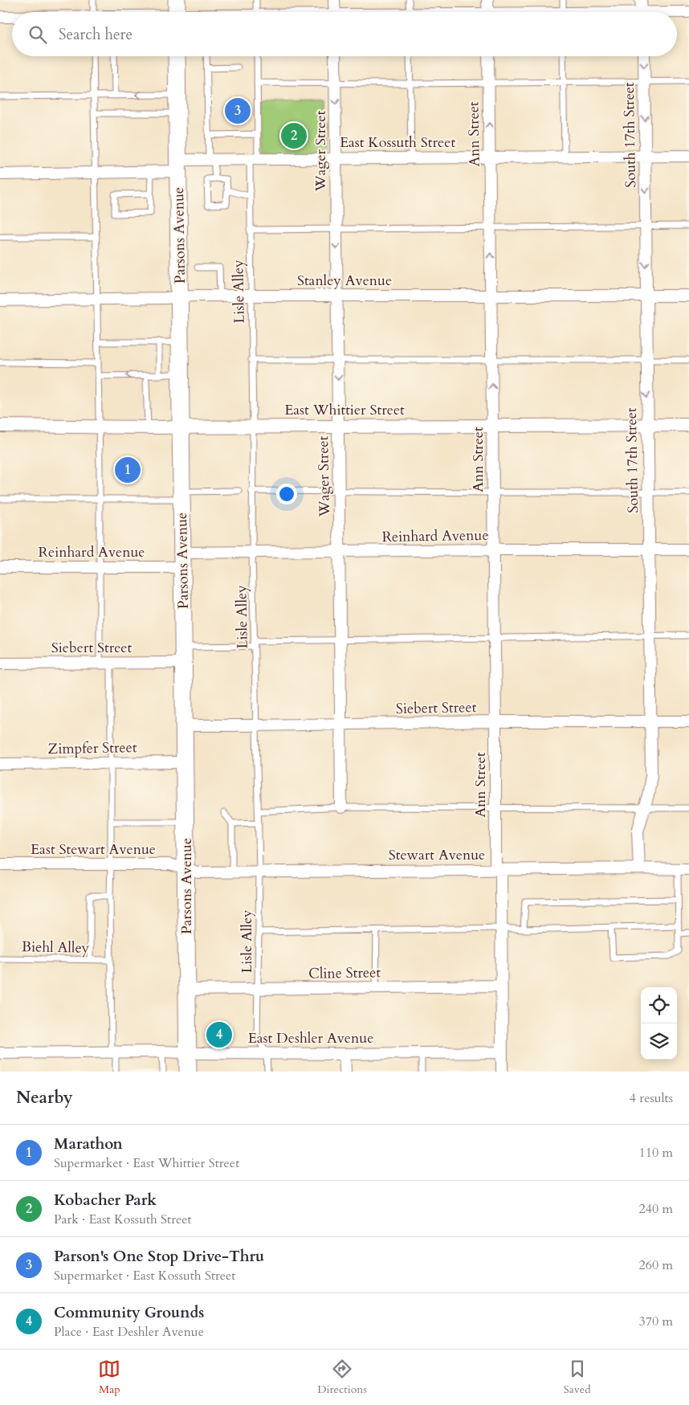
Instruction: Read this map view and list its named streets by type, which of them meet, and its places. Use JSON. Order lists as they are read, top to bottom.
{
  "streets": {
    "main road": ["Parsons Avenue"],
    "street": [
      "Ann Street",
      "South 17th Street",
      "East Kossuth Street",
      "Wager Street",
      "Stanley Avenue",
      "East Whittier Street",
      "Reinhard Avenue",
      "Siebert Street",
      "Zimpfer Street",
      "East Stewart Avenue",
      "Stewart Avenue",
      "Cline Street",
      "East Deshler Avenue"
    ],
    "lane": ["Lisle Alley", "Biehl Alley"]
  },
  "crossings": [
    ["Ann Street", "East Kossuth Street"],
    ["Ann Street", "Stanley Avenue"],
    ["Ann Street", "East Whittier Street"],
    ["Ann Street", "Reinhard Avenue"],
    ["Ann Street", "Siebert Street"],
    ["Ann Street", "Stewart Avenue"],
    ["Ann Street", "Cline Street"],
    ["Ann Street", "East Deshler Avenue"],
    ["South 17th Street", "East Kossuth Street"],
    ["South 17th Street", "Stanley Avenue"],
    ["South 17th Street", "East Whittier Street"],
    ["South 17th Street", "Reinhard Avenue"],
    ["South 17th Street", "Siebert Street"],
    ["South 17th Street", "Stewart Avenue"],
    ["East Kossuth Street", "Wager Street"],
    ["East Kossuth Street", "Parsons Avenue"],
    ["East Kossuth Street", "Lisle Alley"],
    ["Wager Street", "Stanley Avenue"],
    ["Wager Street", "East Whittier Street"],
    ["Wager Street", "Reinhard Avenue"],
    ["Wager Street", "Siebert Street"],
    ["Parsons Avenue", "Stanley Avenue"],
    ["Parsons Avenue", "East Whittier Street"],
    ["Parsons Avenue", "Reinhard Avenue"],
    ["Parsons Avenue", "Siebert Street"],
    ["Parsons Avenue", "Zimpfer Street"],
    ["Parsons Avenue", "East Stewart Avenue"],
    ["Parsons Avenue", "Stewart Avenue"],
    ["Parsons Avenue", "Cline Street"],
    ["Parsons Avenue", "East Deshler Avenue"],
    ["Stanley Avenue", "Lisle Alley"],
    ["Lisle Alley", "East Whittier Street"],
    ["Lisle Alley", "Reinhard Avenue"],
    ["Lisle Alley", "Siebert Street"],
    ["Lisle Alley", "Stewart Avenue"],
    ["Lisle Alley", "Cline Street"],
    ["Lisle Alley", "East Deshler Avenue"],
    ["East Stewart Avenue", "Stewart Avenue"]
  ],
  "one_way": ["South 17th Street"],
  "page": {
    "search": "Search here",
    "pins": [
      "3",
      "2",
      "1",
      "4"
    ],
    "heading": ["Nearby", "4 results"],
    "list": [
      {
        "mark": "1",
        "name": "Marathon",
        "note": "Supermarket · East Whittier Street",
        "value": "110 m"
      },
      {
        "mark": "2",
        "name": "Kobacher Park",
        "note": "Park · East Kossuth Street",
        "value": "240 m"
      },
      {
        "mark": "3",
        "name": "Parson's One Stop Drive-Thru",
        "note": "Supermarket · East Kossuth Street",
        "value": "260 m"
      },
      {
        "mark": "4",
        "name": "Community Grounds",
        "note": "Place · East Deshler Avenue",
        "value": "370 m"
      }
    ],
    "nav": ["Map", "Directions", "Saved"]
  }
}
